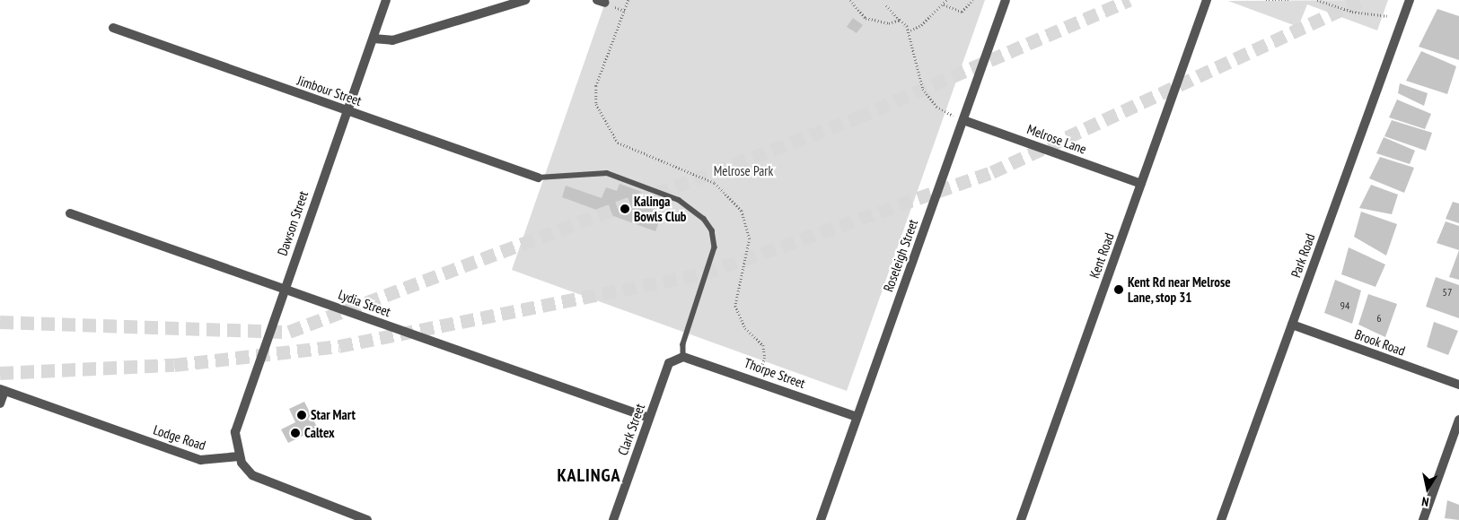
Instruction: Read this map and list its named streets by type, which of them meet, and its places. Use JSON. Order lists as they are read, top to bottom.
{
  "streets": {
    "street": [
      "Jimbour Street",
      "Melrose Lane",
      "Dawson Street",
      "Roseleigh Street",
      "Kent Road",
      "Park Road",
      "Lydia Street",
      "Brook Road",
      "Thorpe Street",
      "Clark Street",
      "Lodge Road"
    ]
  },
  "crossings": [
    ["Jimbour Street", "Dawson Street"],
    ["Melrose Lane", "Roseleigh Street"],
    ["Melrose Lane", "Kent Road"],
    ["Dawson Street", "Lydia Street"],
    ["Dawson Street", "Lodge Road"],
    ["Roseleigh Street", "Thorpe Street"],
    ["Park Road", "Brook Road"],
    ["Lydia Street", "Clark Street"],
    ["Thorpe Street", "Clark Street"]
  ],
  "districts": ["KALINGA"],
  "parks": ["Melrose Park"],
  "places": [
    "Kalinga Bowls Club",
    "Kent Rd near Melrose Lane, stop 31",
    "Star Mart",
    "Caltex"
  ],
  "house_numbers": ["57", "94", "6"],
  "north": "bottom"
}
